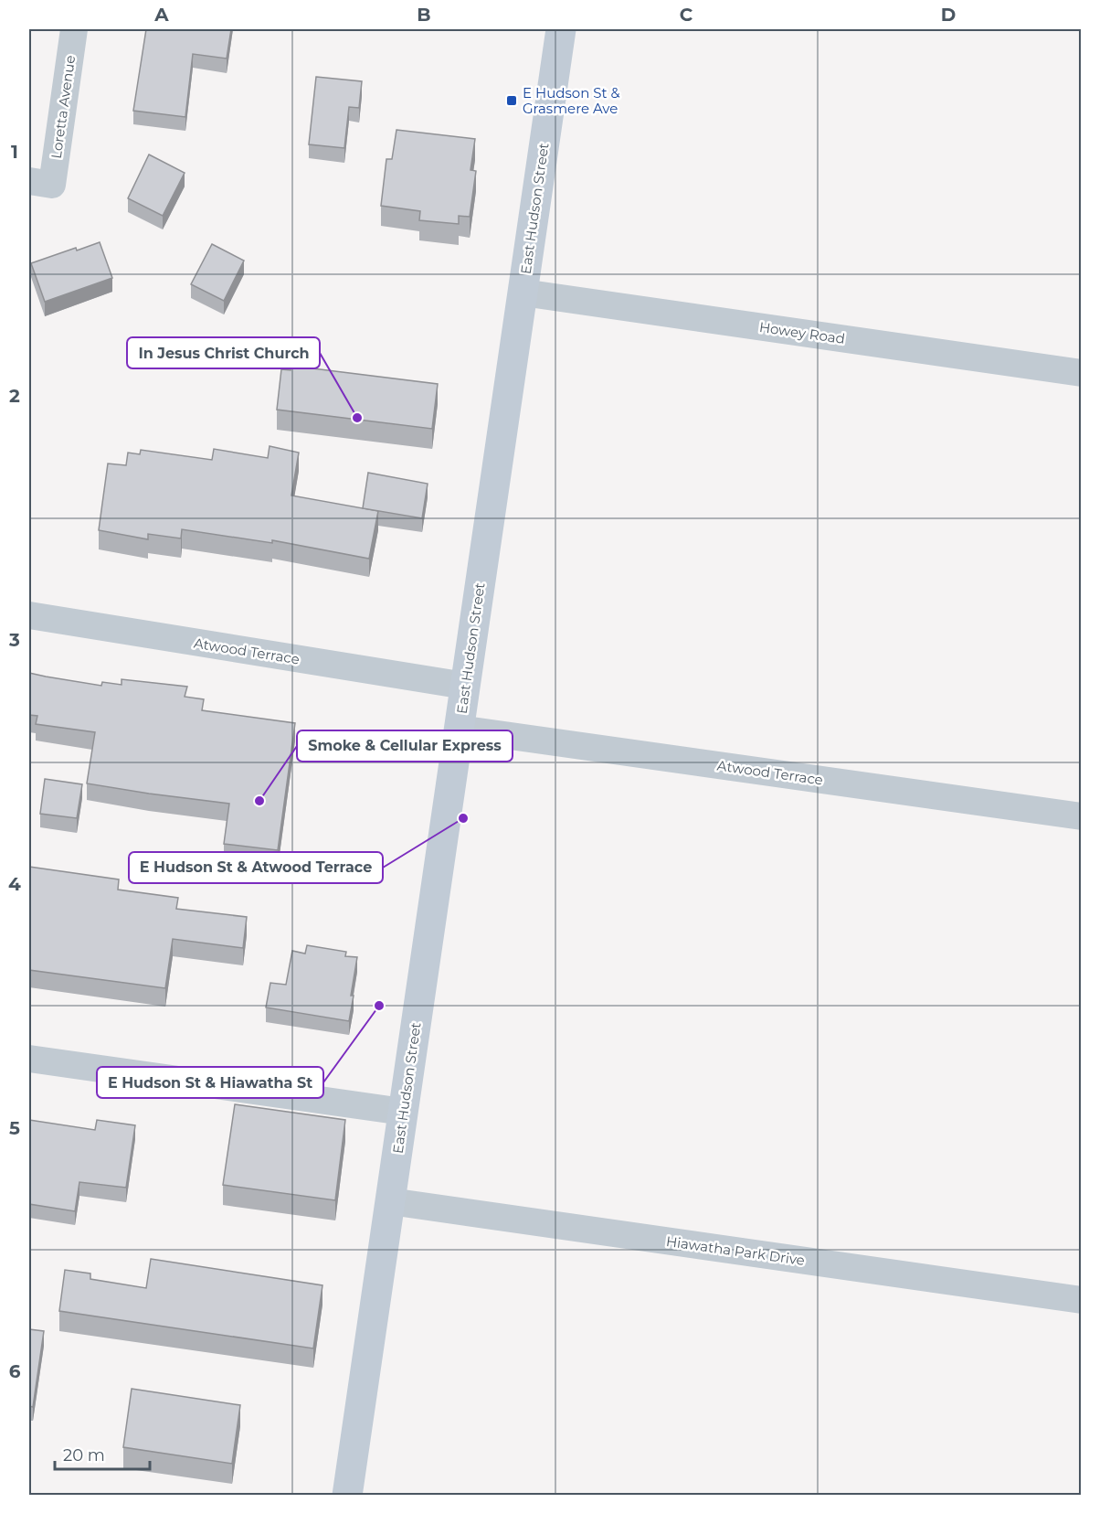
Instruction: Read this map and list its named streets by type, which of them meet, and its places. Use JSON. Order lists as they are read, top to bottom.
{
  "streets": {
    "main road": ["East Hudson Street"],
    "street": [
      "Loretta Avenue",
      "Howey Road",
      "Atwood Terrace",
      "Hiawatha Park Drive"
    ]
  },
  "crossings": [
    ["East Hudson Street", "Howey Road"],
    ["East Hudson Street", "Atwood Terrace"],
    ["East Hudson Street", "Hiawatha Park Drive"]
  ],
  "places": {
    "transit": ["E Hudson St & Grasmere Ave"],
    "other": [
      "In Jesus Christ Church",
      "Smoke & Cellular Express",
      "E Hudson St & Atwood Terrace",
      "E Hudson St & Hiawatha St"
    ]
  },
  "scale_bar": "20 m",
  "grid": {
    "columns": [
      "A",
      "B",
      "C",
      "D"
    ],
    "rows": [
      "1",
      "2",
      "3",
      "4",
      "5",
      "6"
    ]
  }
}
